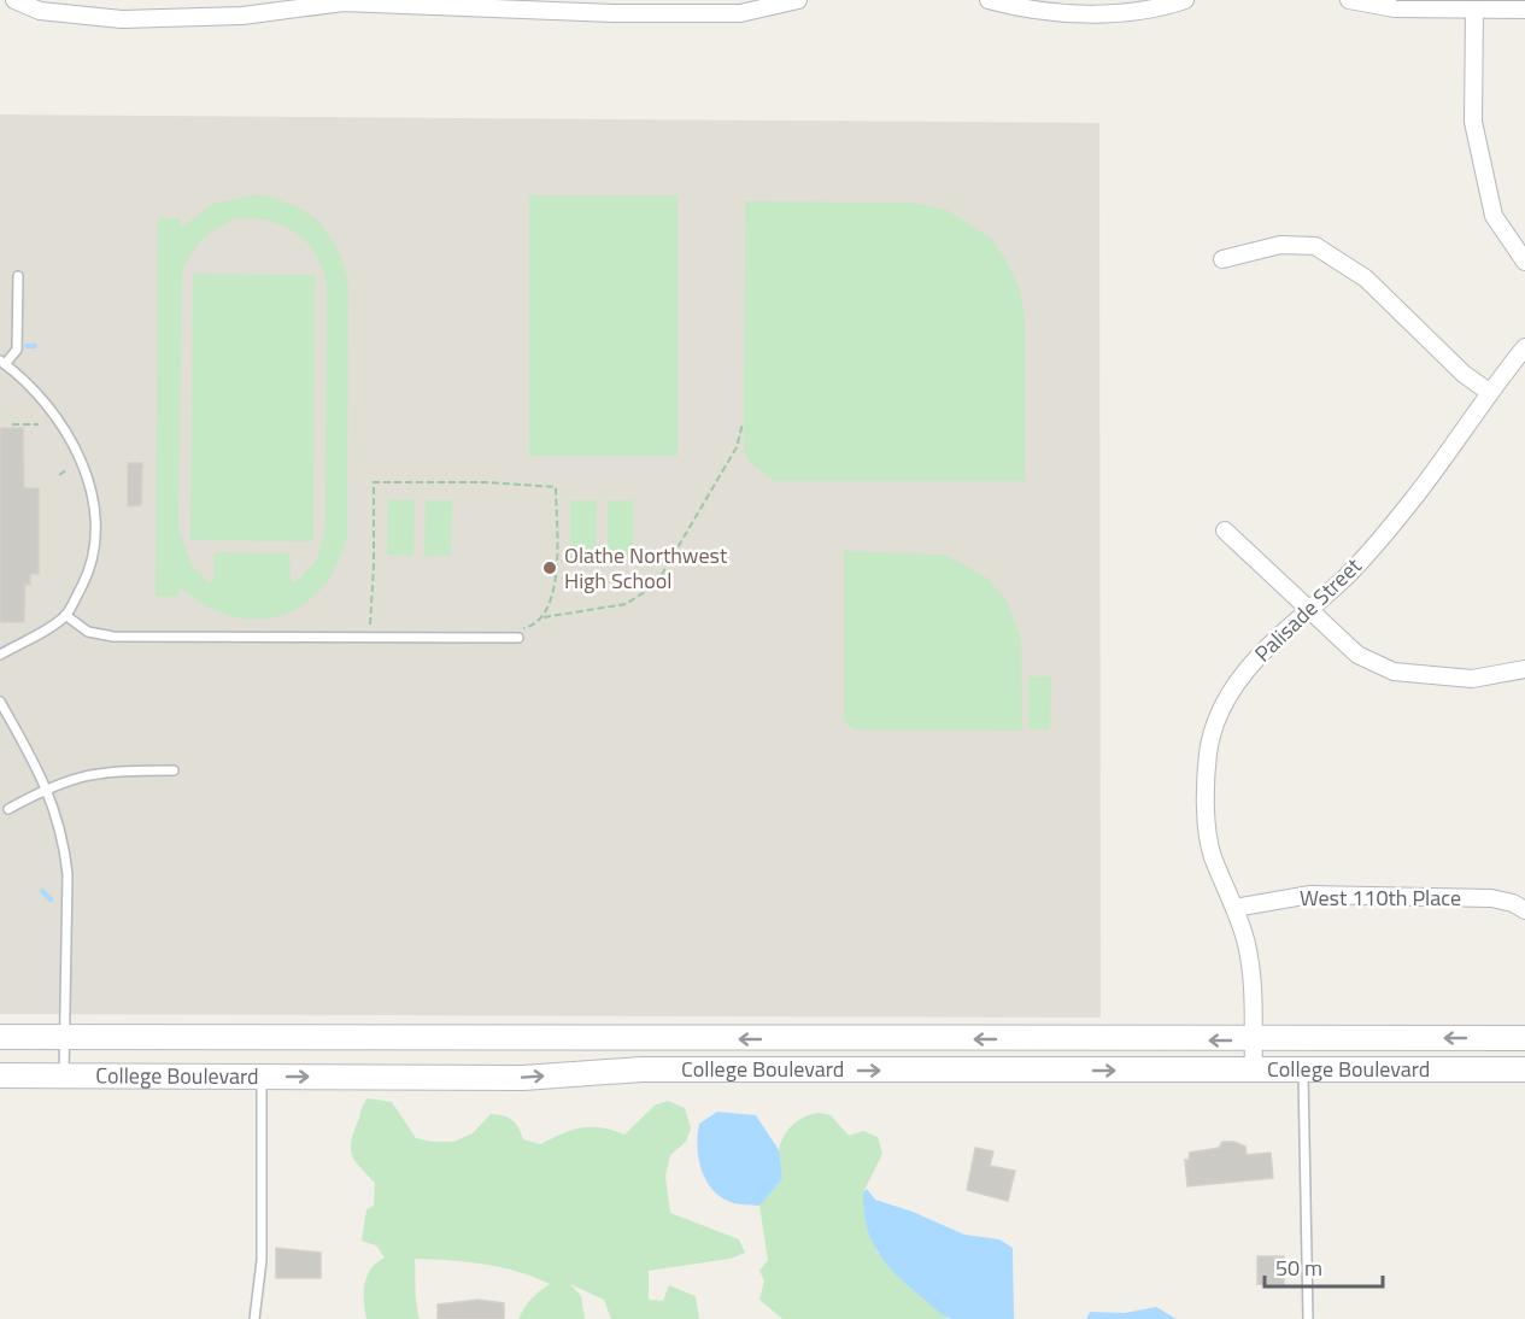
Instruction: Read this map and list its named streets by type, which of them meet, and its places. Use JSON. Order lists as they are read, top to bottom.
{
  "streets": {
    "main road": ["College Boulevard"],
    "street": ["Palisade Street", "West 110th Place"]
  },
  "crossings": [
    ["Palisade Street", "West 110th Place"],
    ["Palisade Street", "College Boulevard"]
  ],
  "places": ["Olathe Northwest High School"],
  "scale_bar": "50 m"
}
